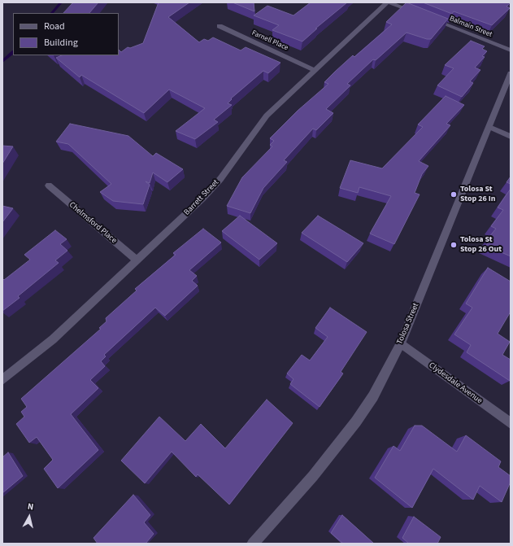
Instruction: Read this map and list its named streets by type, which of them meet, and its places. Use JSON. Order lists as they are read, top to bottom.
{
  "streets": {
    "street": [
      "Balmain Street",
      "Farnell Place",
      "Barrett Street",
      "Chelmsford Place",
      "Tolosa Street",
      "Clydesdale Avenue"
    ]
  },
  "crossings": [
    ["Farnell Place", "Barrett Street"],
    ["Barrett Street", "Chelmsford Place"],
    ["Tolosa Street", "Clydesdale Avenue"]
  ],
  "places": ["Tolosa St Stop 26 In", "Tolosa St Stop 26 Out"],
  "legend": ["Road", "Building"],
  "north": "top"
}
